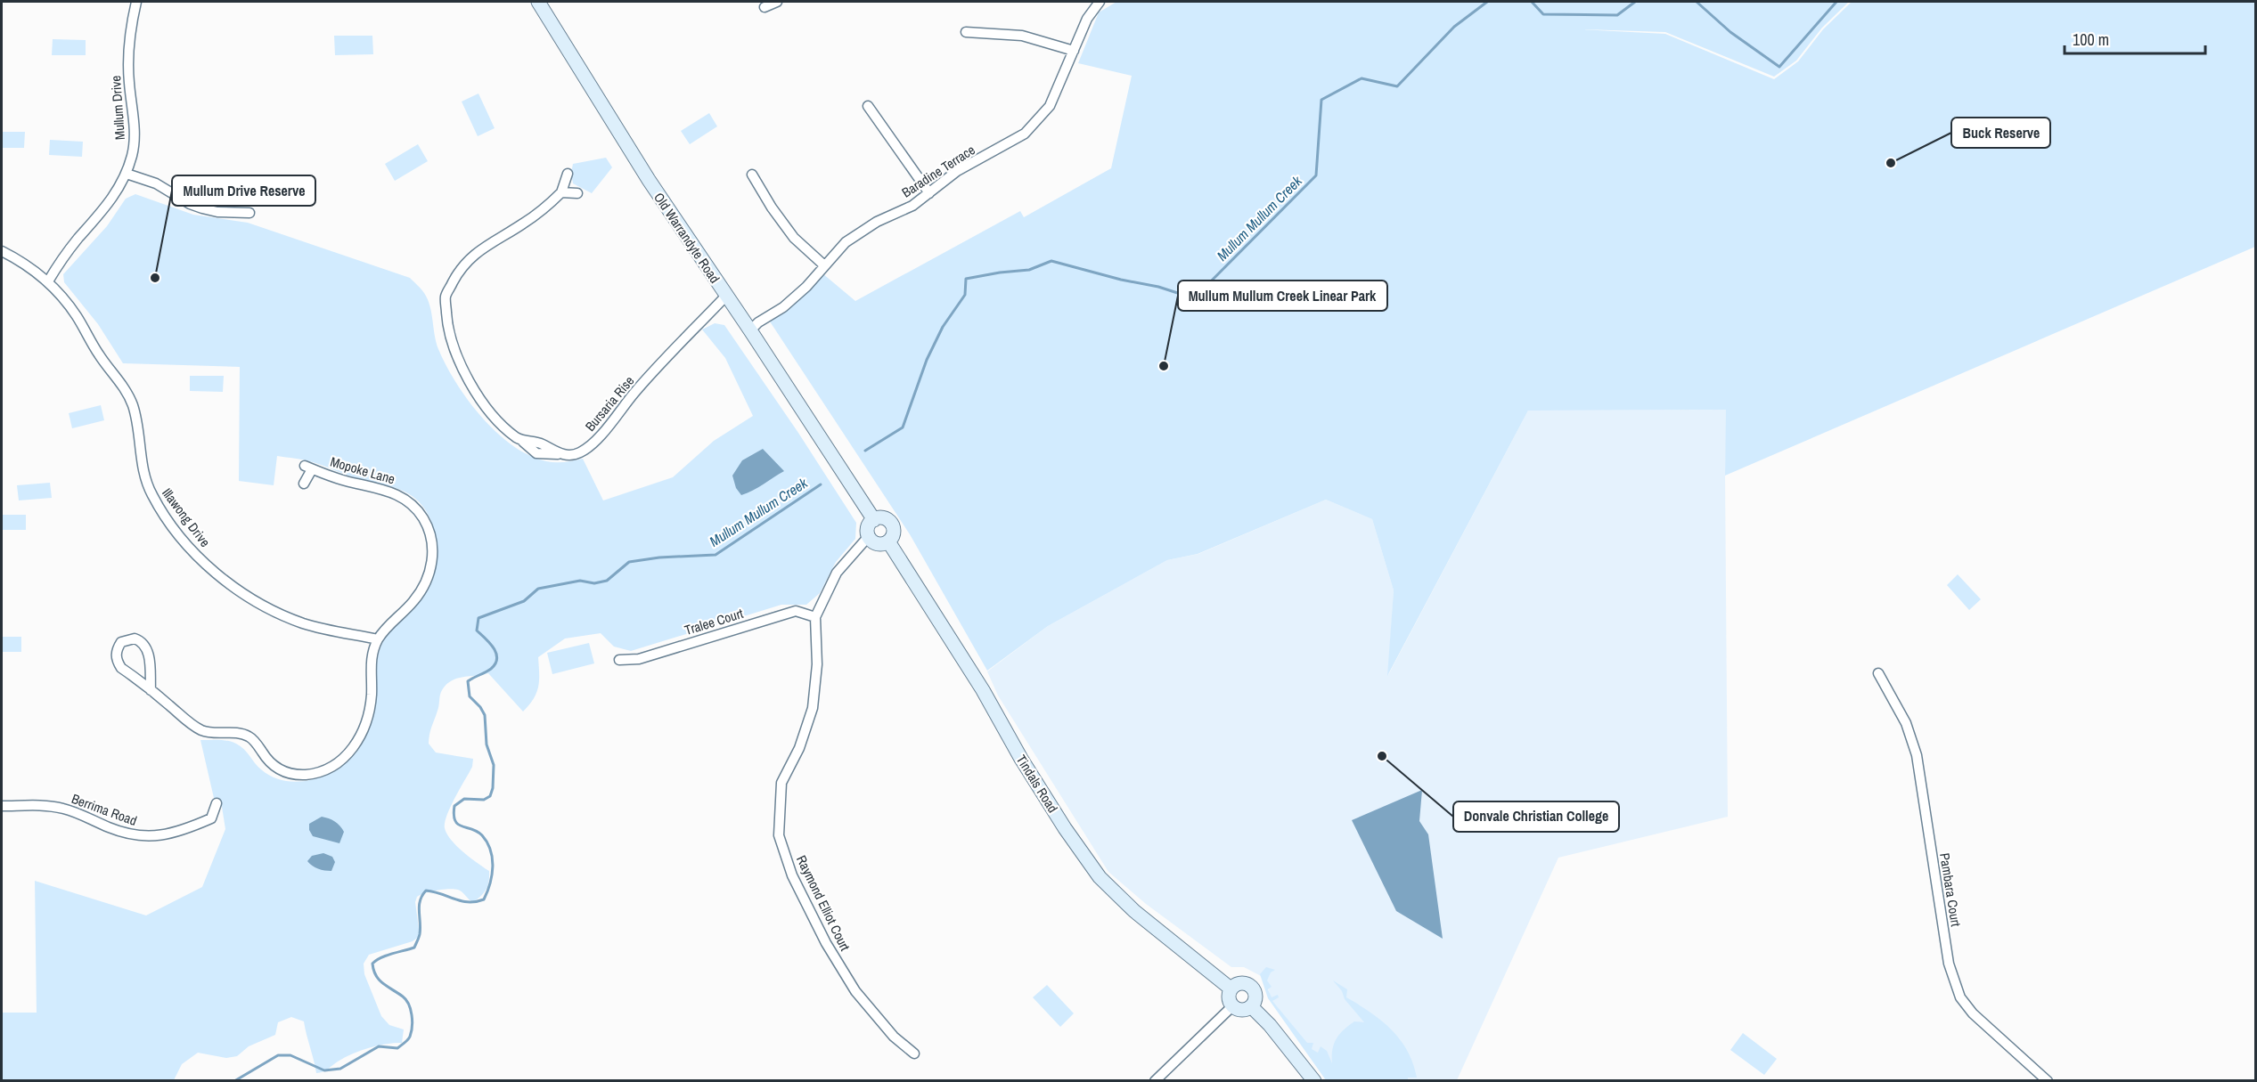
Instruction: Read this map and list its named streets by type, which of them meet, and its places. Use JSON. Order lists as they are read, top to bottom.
{
  "streets": {
    "main road": ["Old Warrandyte Road", "Tindals Road"],
    "street": [
      "Mullum Drive",
      "Baradine Terrace",
      "Bursaria Rise",
      "Mopoke Lane",
      "Illawong Drive",
      "Tralee Court",
      "Berrima Road",
      "Pambara Court",
      "Raymond Elliot Court"
    ]
  },
  "crossings": [
    ["Mullum Drive", "Illawong Drive"],
    ["Baradine Terrace", "Old Warrandyte Road"],
    ["Old Warrandyte Road", "Bursaria Rise"],
    ["Old Warrandyte Road", "Tindals Road"],
    ["Old Warrandyte Road", "Raymond Elliot Court"],
    ["Mopoke Lane", "Illawong Drive"],
    ["Tralee Court", "Raymond Elliot Court"],
    ["Tindals Road", "Raymond Elliot Court"]
  ],
  "water": ["Mullum Mullum Creek"],
  "places": [
    "Buck Reserve",
    "Mullum Drive Reserve",
    "Mullum Mullum Creek Linear Park",
    "Donvale Christian College"
  ],
  "scale_bar": "100 m"
}
